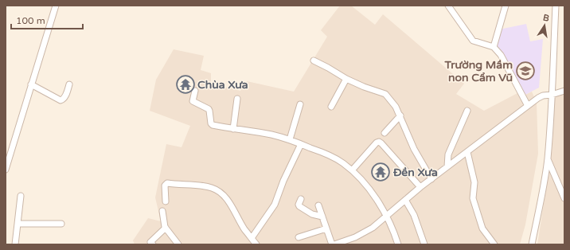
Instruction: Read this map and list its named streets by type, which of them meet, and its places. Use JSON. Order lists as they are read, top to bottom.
{
  "places": {
    "school or university": ["Trường Mầm non Cẩm Vũ"],
    "temple": ["Chùa Xưa", "Đền Xưa"]
  },
  "scale_bar": "100 m",
  "north": "top"
}
